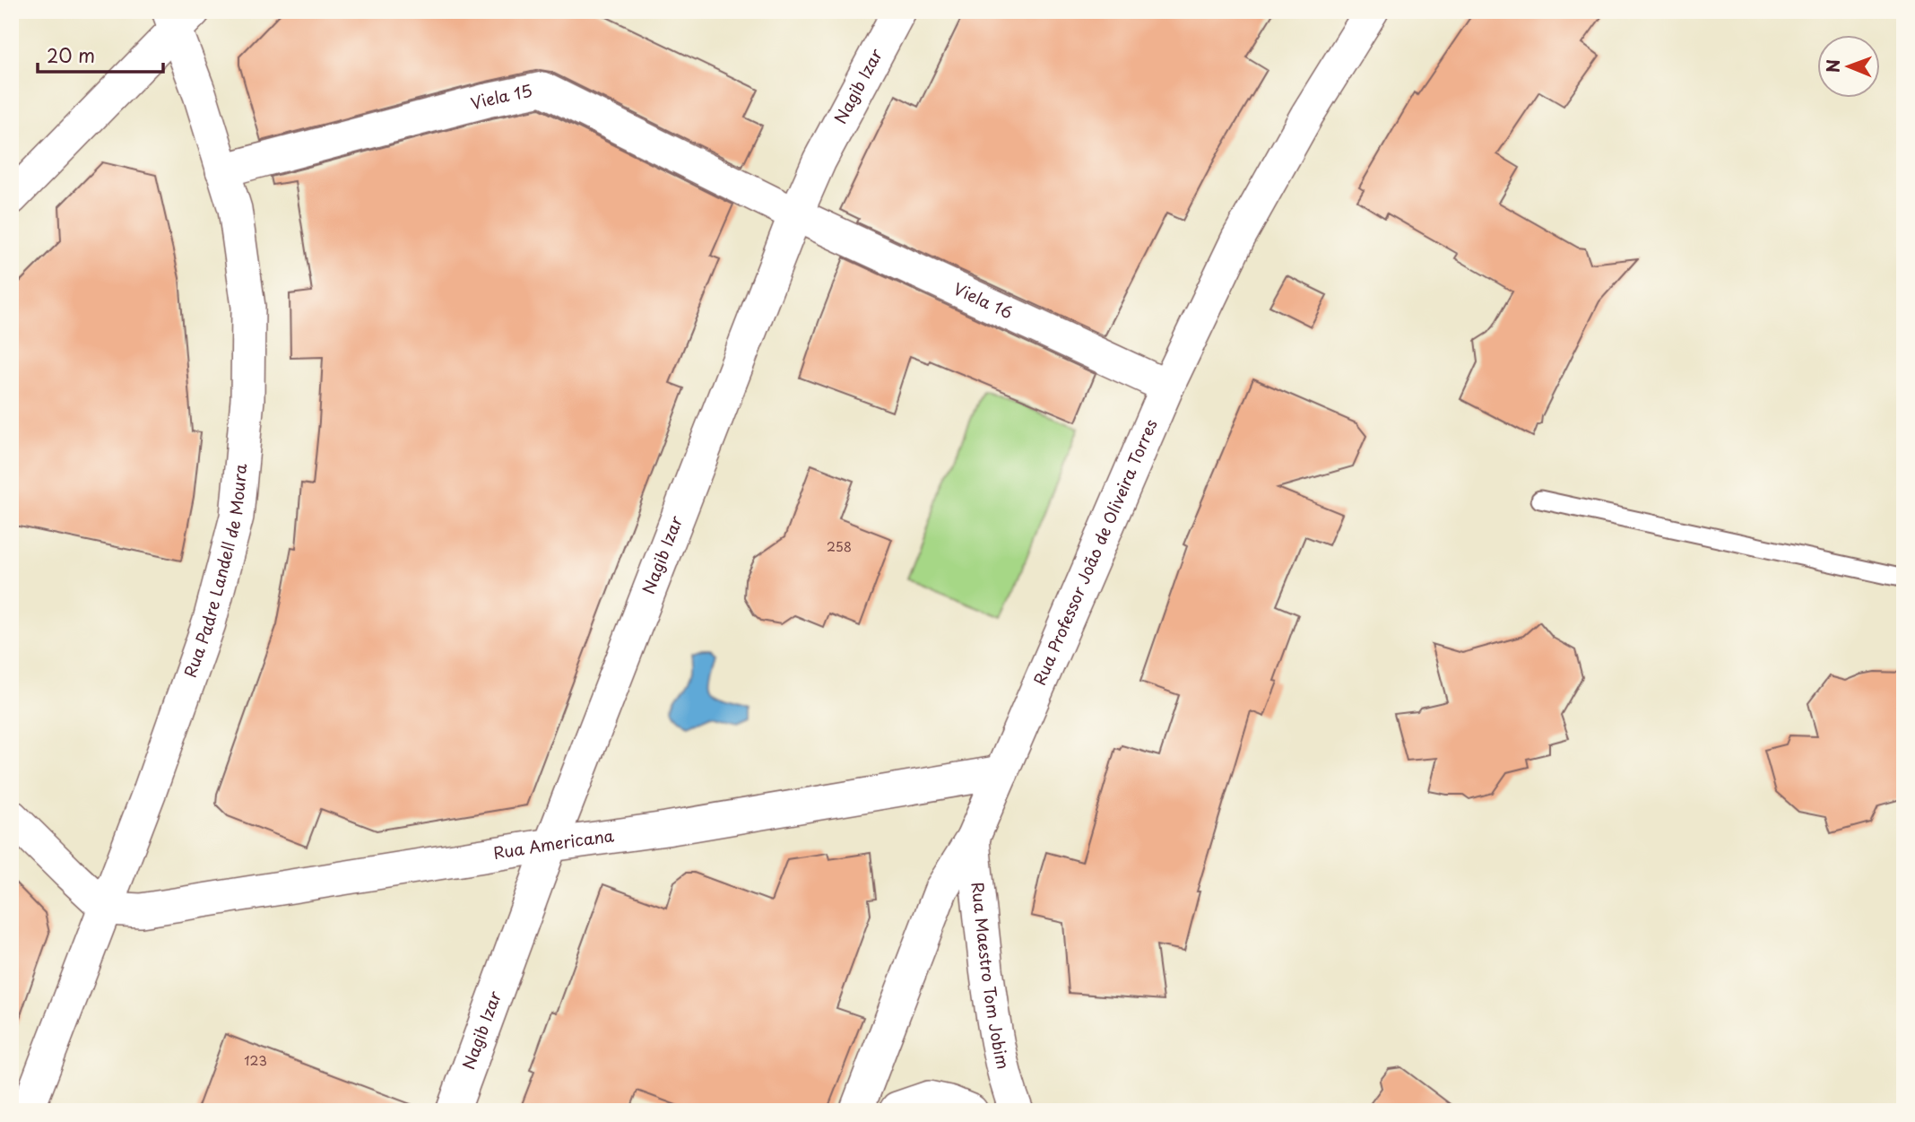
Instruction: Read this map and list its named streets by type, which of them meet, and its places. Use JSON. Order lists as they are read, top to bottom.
{
  "streets": {
    "street": [
      "Nagib Izar",
      "Viela 15",
      "Viela 16",
      "Rua Professor João de Oliveira Torres",
      "Rua Padre Landell de Moura",
      "Rua Americana",
      "Rua Maestro Tom Jobim"
    ]
  },
  "crossings": [
    ["Nagib Izar", "Viela 15"],
    ["Nagib Izar", "Viela 16"],
    ["Nagib Izar", "Rua Americana"],
    ["Viela 15", "Viela 16"],
    ["Viela 15", "Rua Padre Landell de Moura"],
    ["Viela 16", "Rua Professor João de Oliveira Torres"],
    ["Rua Professor João de Oliveira Torres", "Rua Americana"],
    ["Rua Professor João de Oliveira Torres", "Rua Maestro Tom Jobim"],
    ["Rua Padre Landell de Moura", "Rua Americana"]
  ],
  "house_numbers": ["258", "123"],
  "scale_bar": "20 m",
  "north": "left"
}
